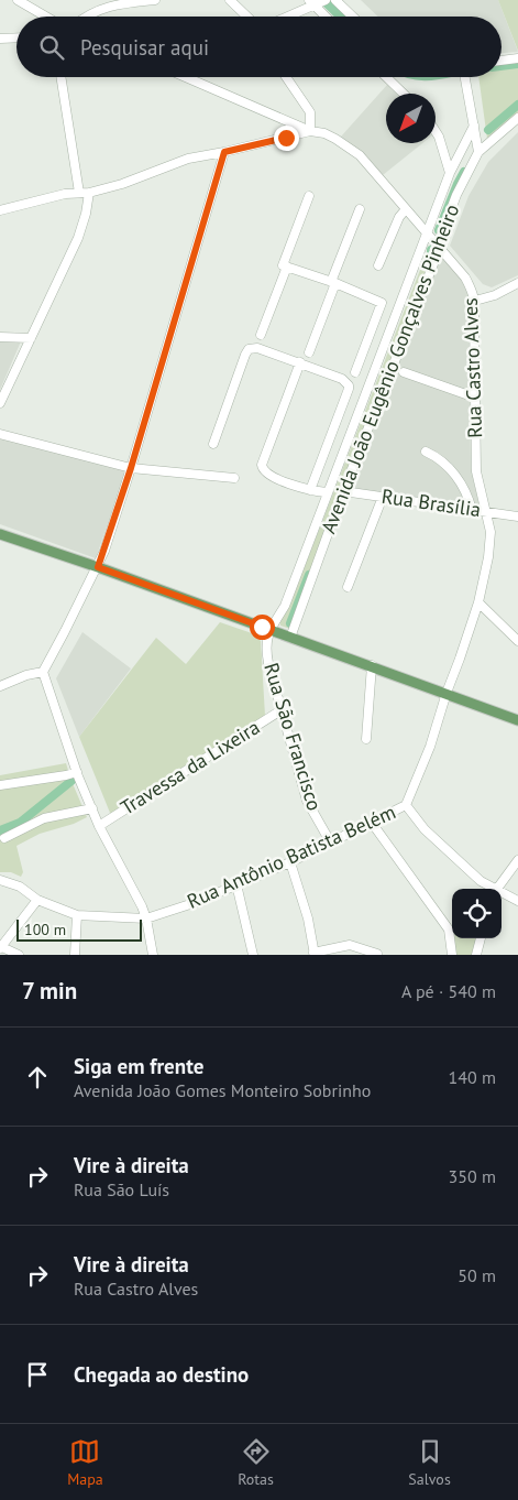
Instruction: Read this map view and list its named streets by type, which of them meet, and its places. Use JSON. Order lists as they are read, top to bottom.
{
  "streets": {
    "street": [
      "Rua Castro Alves",
      "Avenida João Eugênio Gonçalves Pinheiro",
      "Rua Brasília",
      "Rua São Francisco",
      "Travessa da Lixeira",
      "Rua Antônio Batista Belém"
    ]
  },
  "crossings": [
    ["Rua Castro Alves", "Avenida João Eugênio Gonçalves Pinheiro"],
    ["Rua Castro Alves", "Rua Brasília"],
    ["Rua Castro Alves", "Rua Antônio Batista Belém"],
    ["Avenida João Eugênio Gonçalves Pinheiro", "Rua Brasília"],
    ["Avenida João Eugênio Gonçalves Pinheiro", "Rua São Francisco"],
    ["Rua São Francisco", "Travessa da Lixeira"],
    ["Rua São Francisco", "Rua Antônio Batista Belém"]
  ],
  "scale_bar": "100 m",
  "north": "bottom left",
  "page": {
    "search": "Pesquisar aqui",
    "scale": "100 m",
    "heading": ["7 min", "A pé · 540 m"],
    "list": [
      ["Siga em frente", "Avenida João Gomes Monteiro Sobrinho", "140 m"],
      ["Vire à direita", "Rua São Luís", "350 m"],
      ["Vire à direita", "Rua Castro Alves", "50 m"],
      "Chegada ao destino"
    ],
    "nav": ["Mapa", "Rotas", "Salvos"]
  }
}
